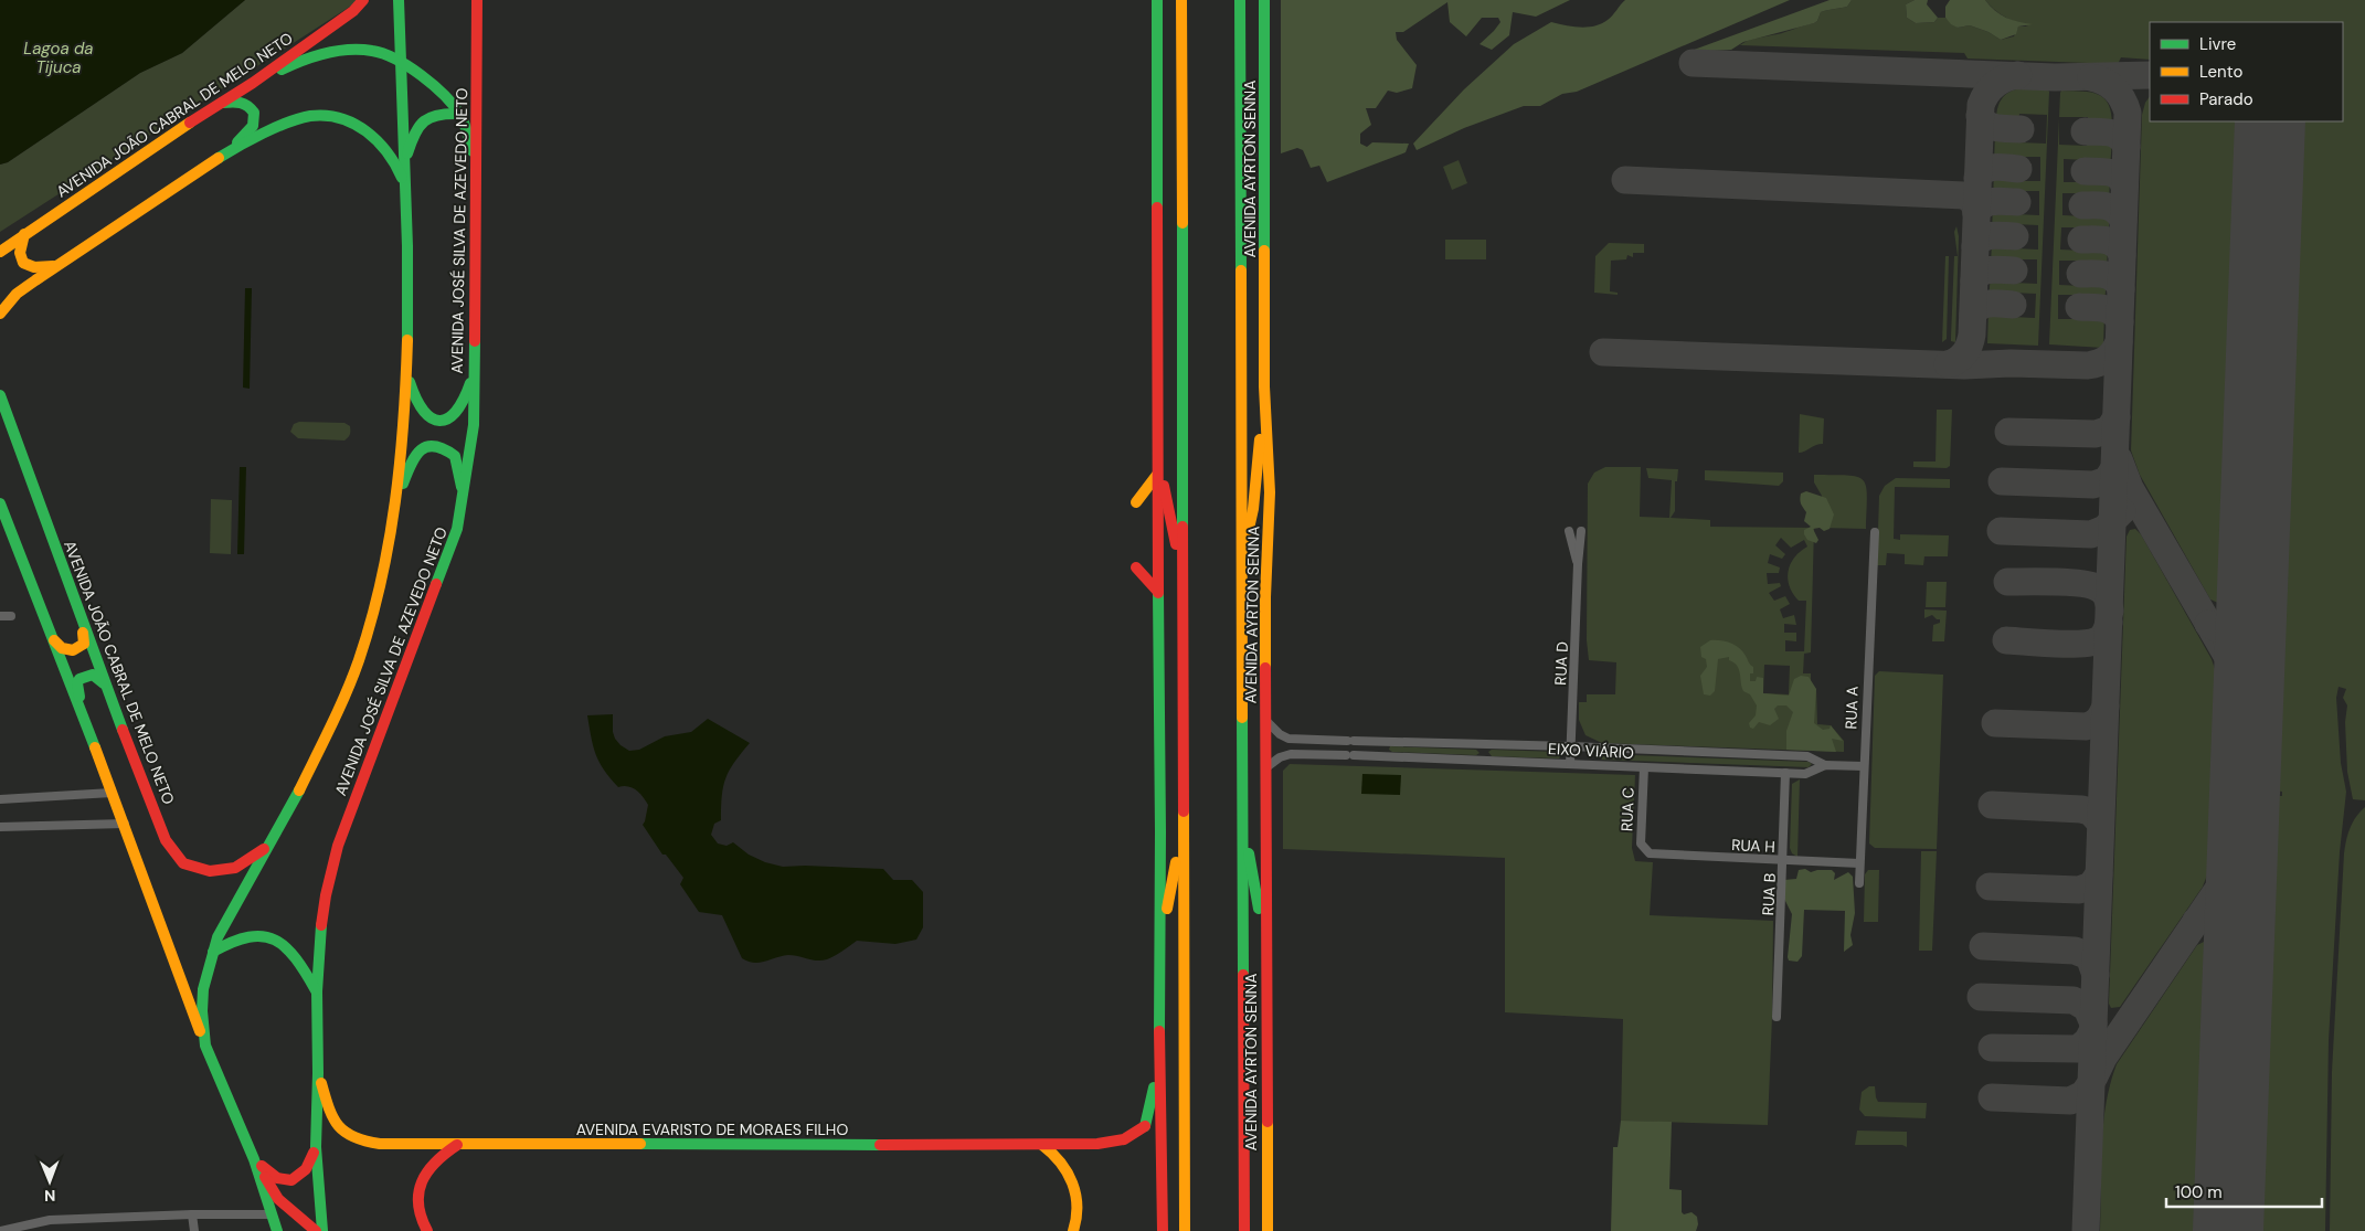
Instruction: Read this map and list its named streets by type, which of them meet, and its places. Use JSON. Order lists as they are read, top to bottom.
{
  "streets": {
    "main road": [
      "AVENIDA JOÃO CABRAL DE MELO NETO",
      "AVENIDA AYRTON SENNA",
      "AVENIDA JOSÉ SILVA DE AZEVEDO NETO",
      "AVENIDA EVARISTO DE MORAES FILHO"
    ],
    "street": [
      "RUA D",
      "RUA A",
      "EIXO VIÁRIO",
      "RUA C",
      "RUA H",
      "RUA B"
    ]
  },
  "crossings": [
    ["AVENIDA JOÃO CABRAL DE MELO NETO", "AVENIDA JOSÉ SILVA DE AZEVEDO NETO"],
    ["AVENIDA AYRTON SENNA", "EIXO VIÁRIO"],
    ["AVENIDA JOSÉ SILVA DE AZEVEDO NETO", "AVENIDA EVARISTO DE MORAES FILHO"],
    ["RUA D", "EIXO VIÁRIO"],
    ["RUA A", "EIXO VIÁRIO"],
    ["RUA A", "RUA H"],
    ["EIXO VIÁRIO", "RUA C"],
    ["EIXO VIÁRIO", "RUA B"],
    ["RUA C", "RUA H"],
    ["RUA H", "RUA B"]
  ],
  "water": ["Lagoa da Tijuca"],
  "legend": ["Livre", "Lento", "Parado"],
  "scale_bar": "100 m",
  "north": "bottom"
}
